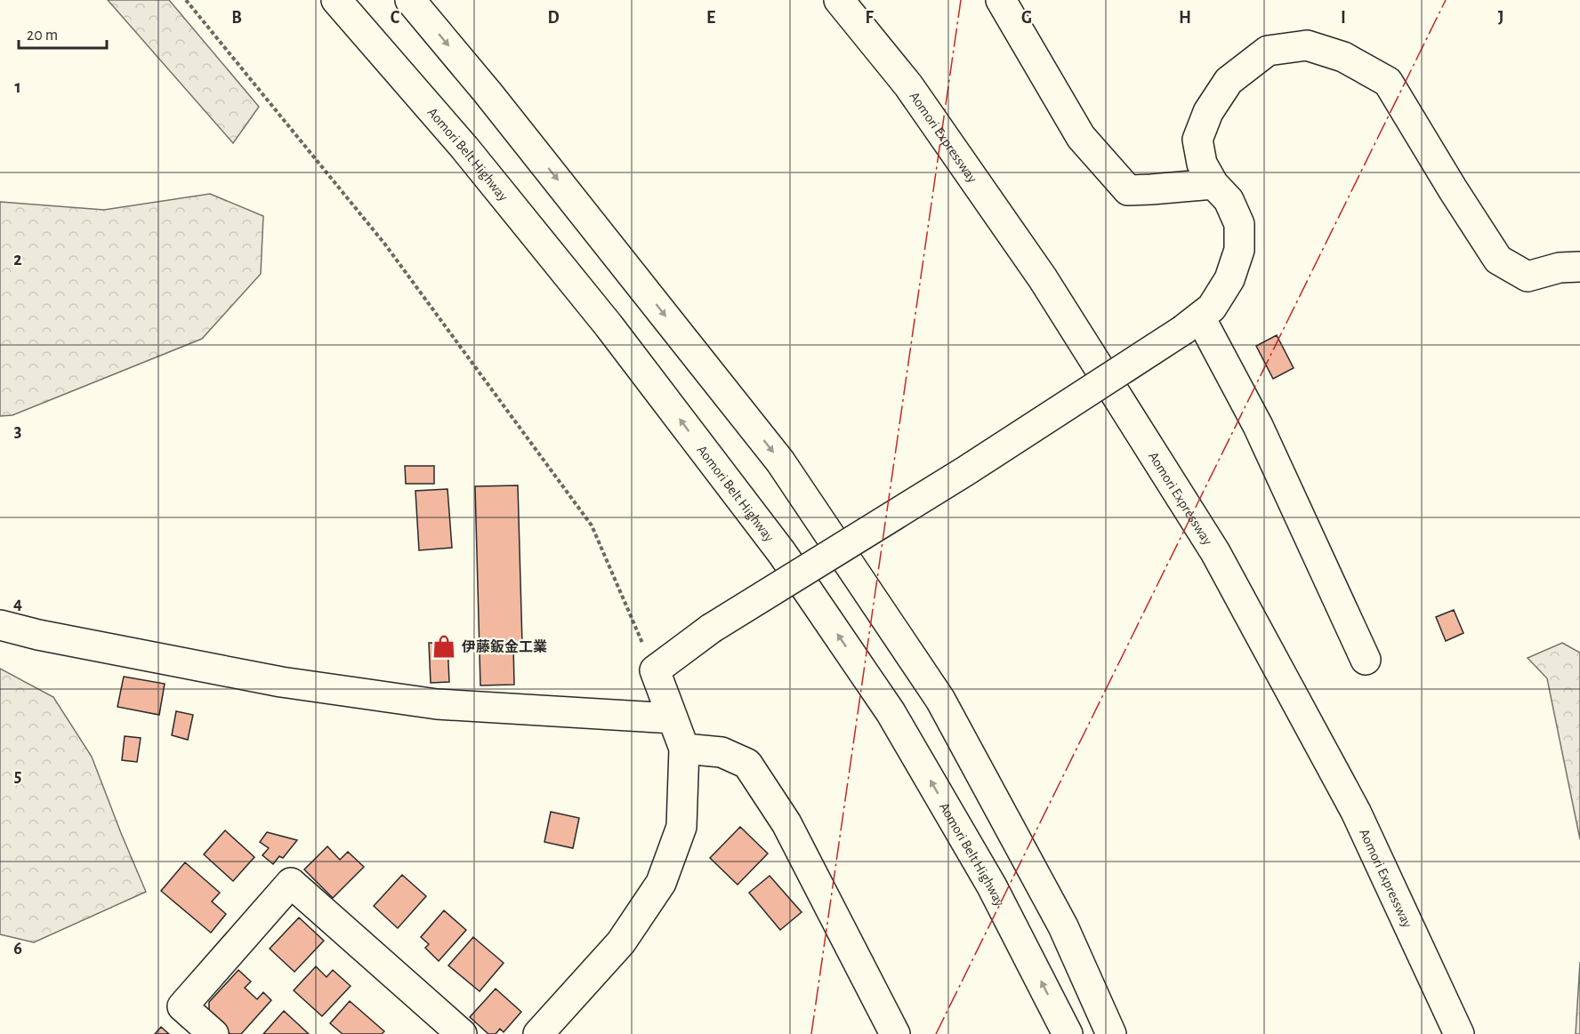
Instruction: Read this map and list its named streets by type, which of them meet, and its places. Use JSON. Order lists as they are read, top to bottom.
{
  "streets": {
    "main road": ["Aomori Expressway", "Aomori Belt Highway"]
  },
  "places": {
    "shop": ["伊藤鈑金工業"]
  },
  "scale_bar": "20 m",
  "grid": {
    "columns": [
      "B",
      "C",
      "D",
      "E",
      "F",
      "G",
      "H",
      "I",
      "J"
    ],
    "rows": [
      "1",
      "2",
      "3",
      "4",
      "5",
      "6"
    ]
  }
}
